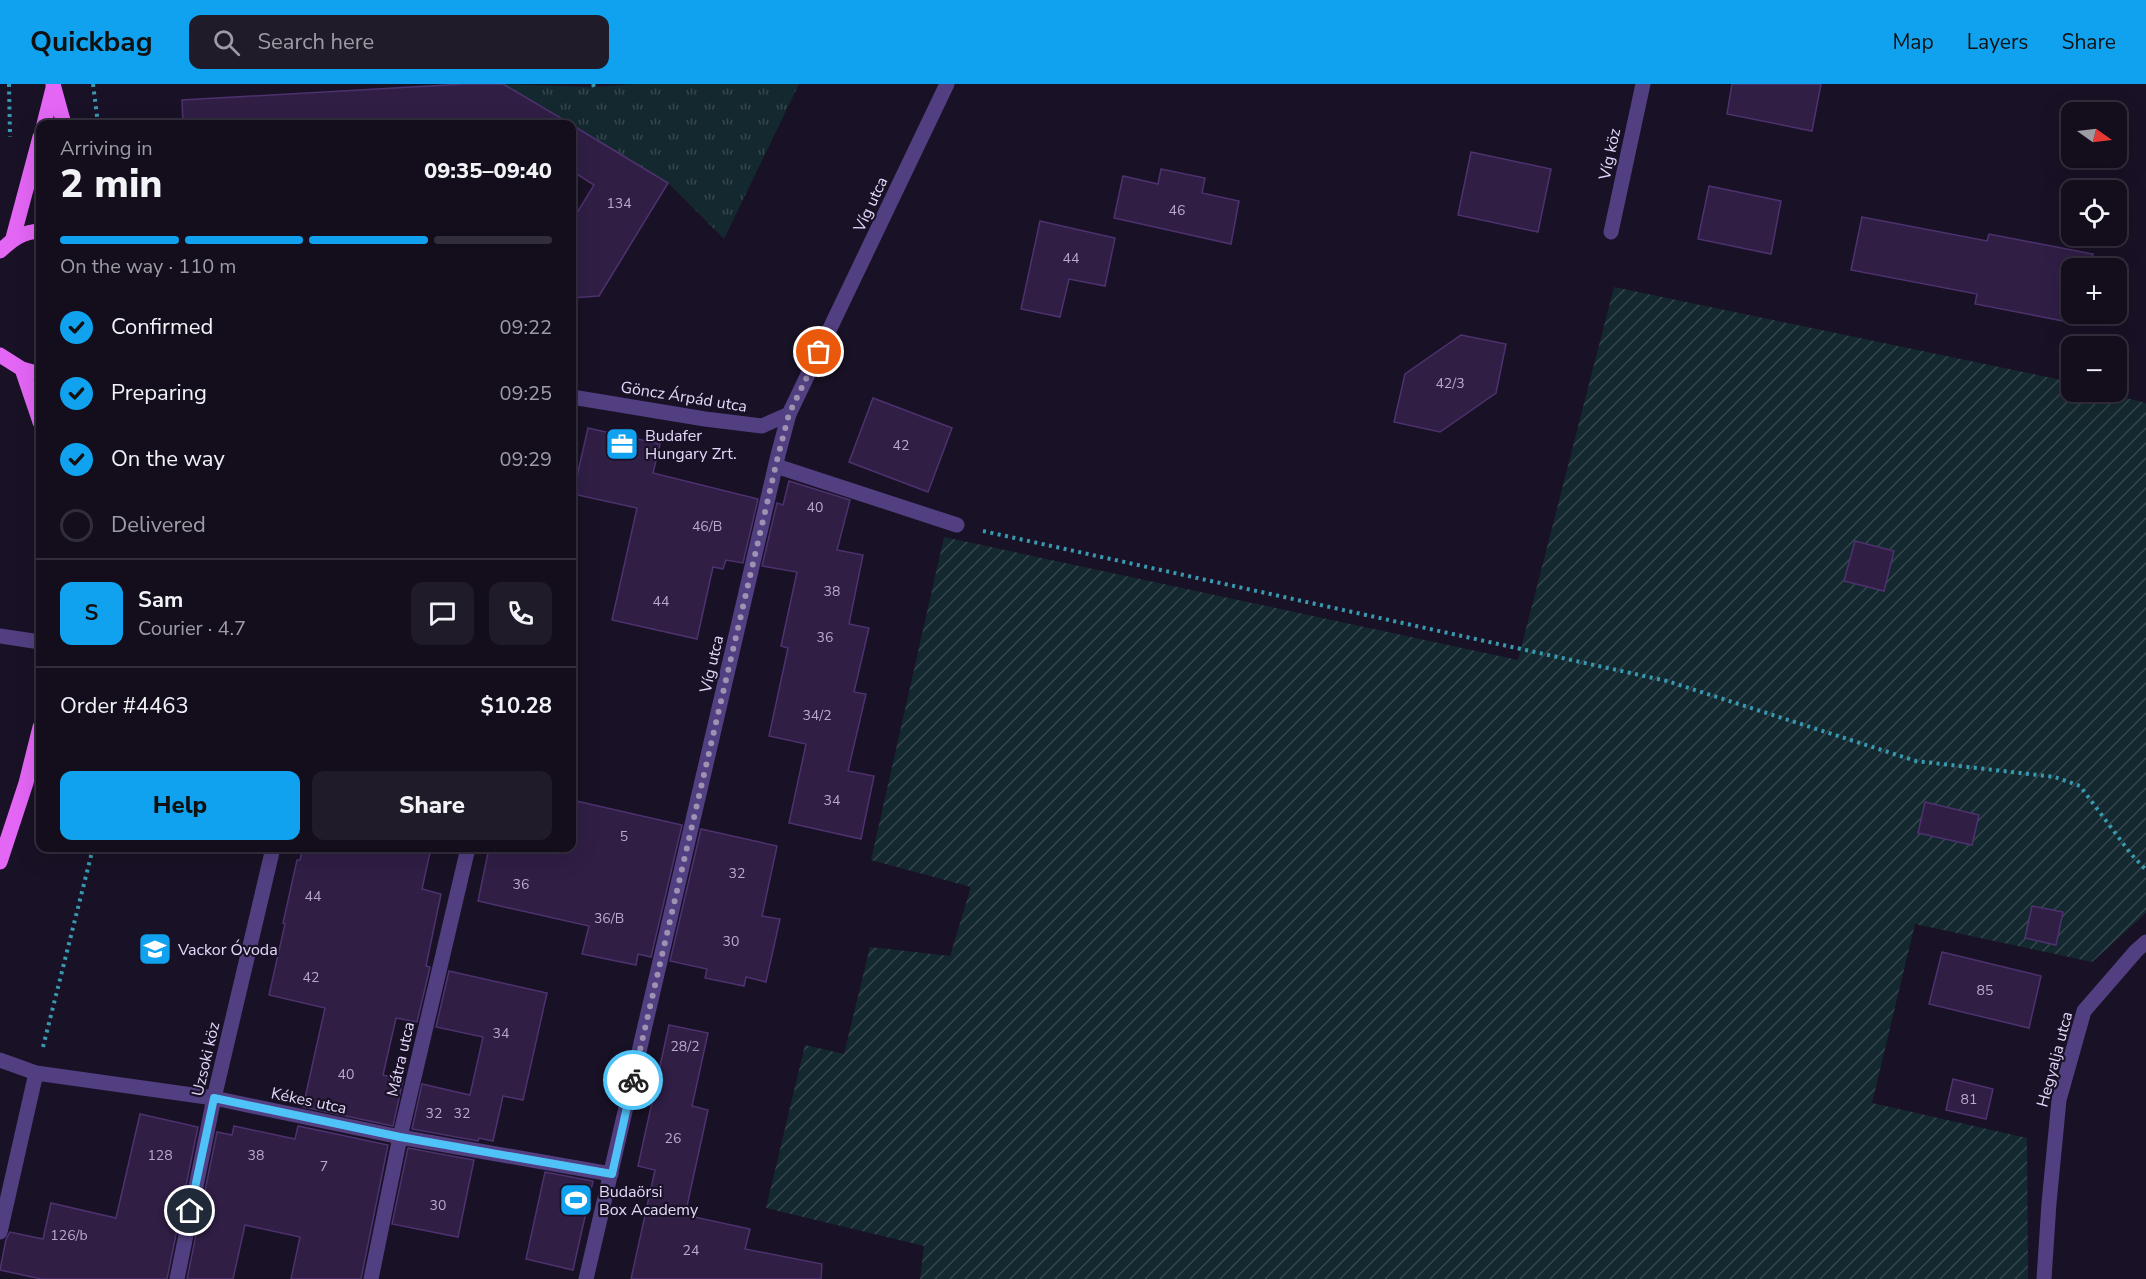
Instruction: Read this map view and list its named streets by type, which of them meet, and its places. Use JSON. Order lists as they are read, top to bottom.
{
  "streets": {
    "street": [
      "Víg köz",
      "Víg utca",
      "Göncz Árpád utca",
      "Uzsoki köz",
      "Mátra utca",
      "Hegyalja utca",
      "Kékes utca"
    ]
  },
  "crossings": [
    ["Víg utca", "Göncz Árpád utca"],
    ["Víg utca", "Kékes utca"],
    ["Uzsoki köz", "Kékes utca"],
    ["Mátra utca", "Kékes utca"]
  ],
  "places": {
    "office": ["Budafer Hungary Zrt."],
    "school or university": ["Vackor Óvoda"],
    "sports": ["Budaörsi Box Academy"]
  },
  "house_numbers": [
    "134",
    "46",
    "44",
    "42/3",
    "42",
    "40",
    "46/B",
    "38",
    "44",
    "36",
    "34/2",
    "34",
    "5",
    "32",
    "36",
    "44",
    "36/B",
    "30",
    "42",
    "85",
    "34",
    "28/2",
    "40",
    "81",
    "32",
    "32",
    "26",
    "128",
    "38",
    "7",
    "30",
    "126/b",
    "24"
  ],
  "north": "right",
  "page": {
    "header": "Quickbag",
    "search": "Search here",
    "nav": ["Map", "Layers", "Share"],
    "map_buttons": ["+", "−"],
    "heading": ["2 min", "Arriving in", "09:35–09:40"],
    "panel": [
      "Sam",
      "Courier · 4.7",
      "Order #4463",
      "$10.28"
    ],
    "bar": "On the way · 110 m",
    "list": [
      ["Confirmed", "09:22"],
      ["Preparing", "09:25"],
      ["On the way", "09:29"],
      "Delivered"
    ],
    "round": "S",
    "buttons": ["Help", "Share"]
  }
}
